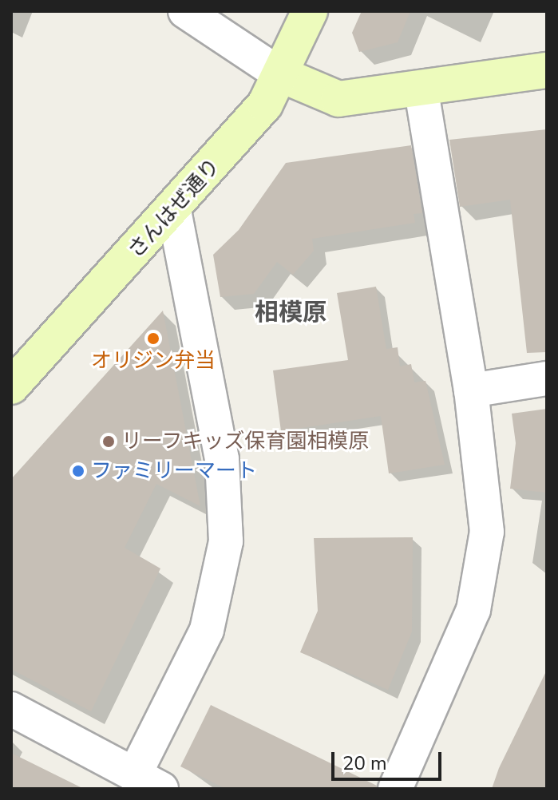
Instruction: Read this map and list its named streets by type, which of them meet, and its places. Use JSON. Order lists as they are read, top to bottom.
{
  "streets": {
    "street": ["さんはぜ通り"]
  },
  "districts": ["相模原"],
  "places": ["オリジン弁当", "リーフキッズ保育園相模原", "ファミリーマート"],
  "scale_bar": "20 m"
}
